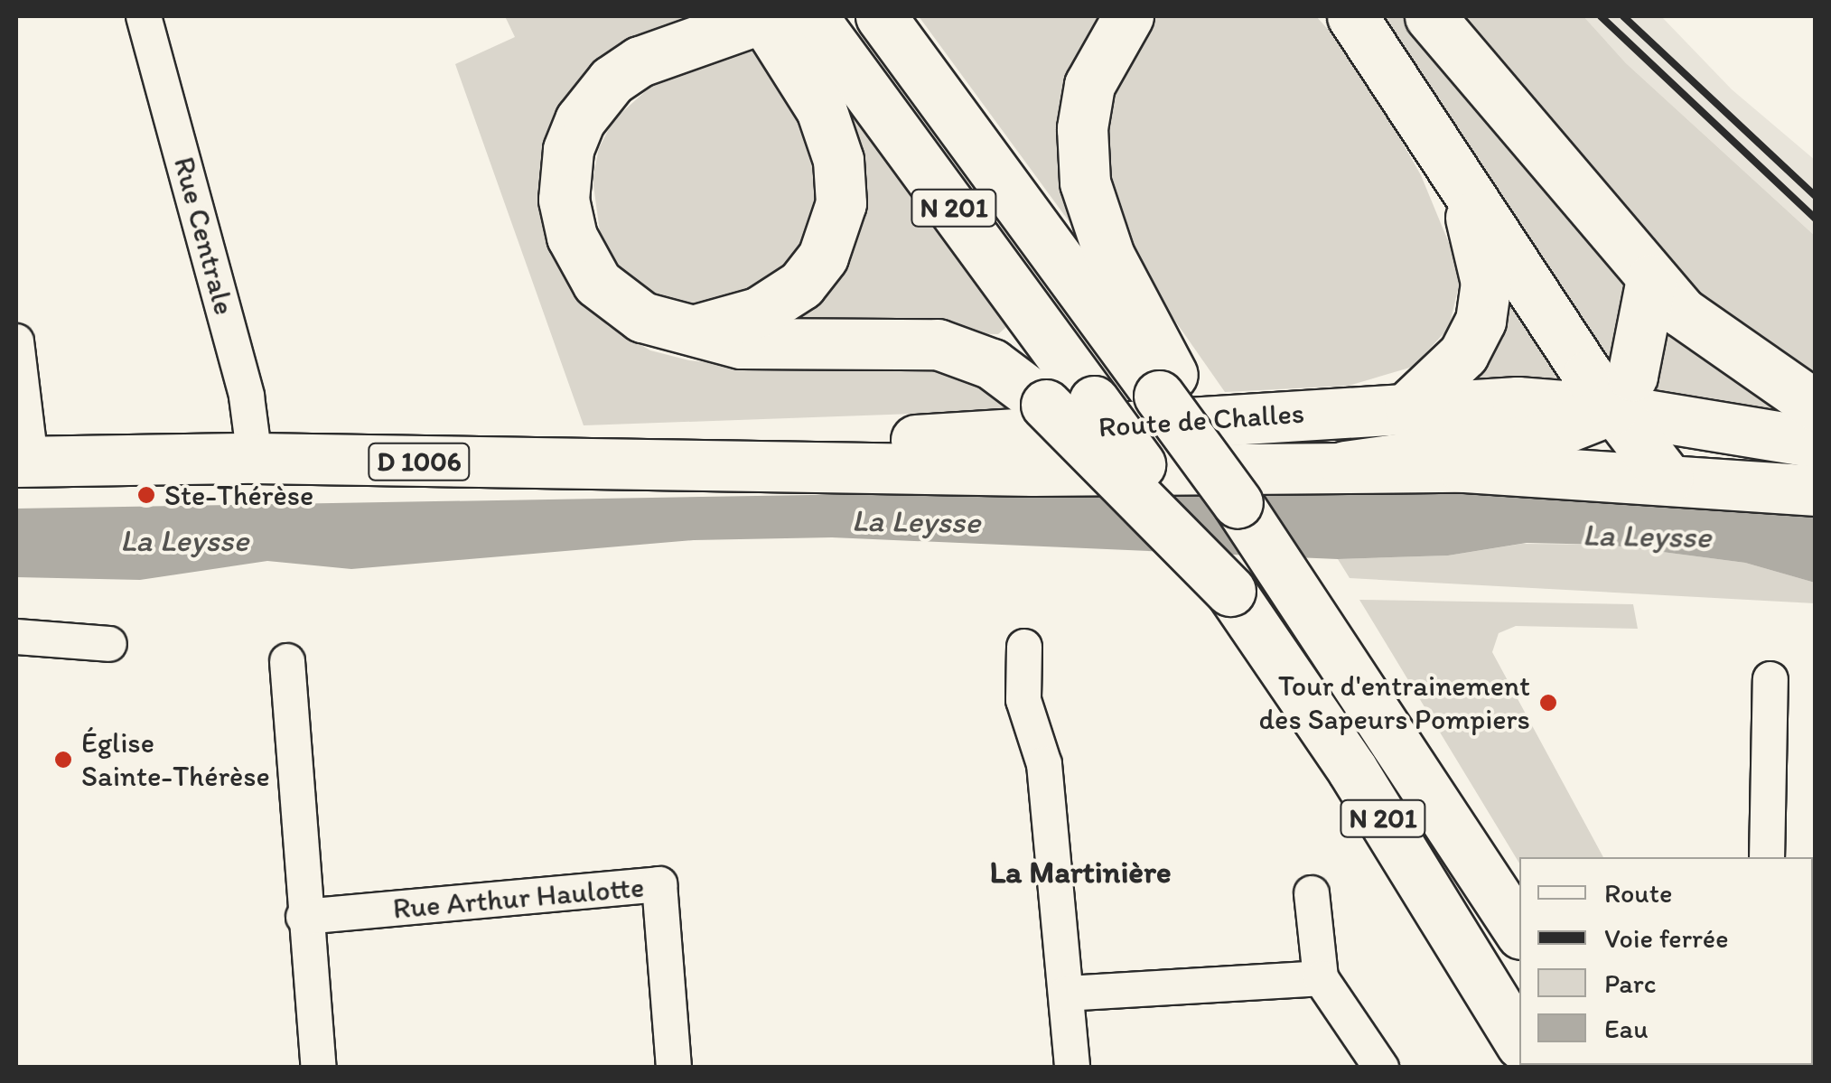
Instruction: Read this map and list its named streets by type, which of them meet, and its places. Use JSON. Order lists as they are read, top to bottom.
{
  "streets": {
    "main road": ["N 201", "Route de Challes", "D 1006"],
    "street": ["Rue Centrale", "Rue Arthur Haulotte"]
  },
  "crossings": [
    ["Rue Centrale", "Route de Challes"]
  ],
  "districts": ["La Martinière"],
  "water": ["La Leysse"],
  "places": ["Ste-Thérèse", "Tour d'entrainement des Sapeurs Pompiers", "Église Sainte-Thérèse"],
  "legend": [
    "Route",
    "Voie ferrée",
    "Parc",
    "Eau"
  ]
}
